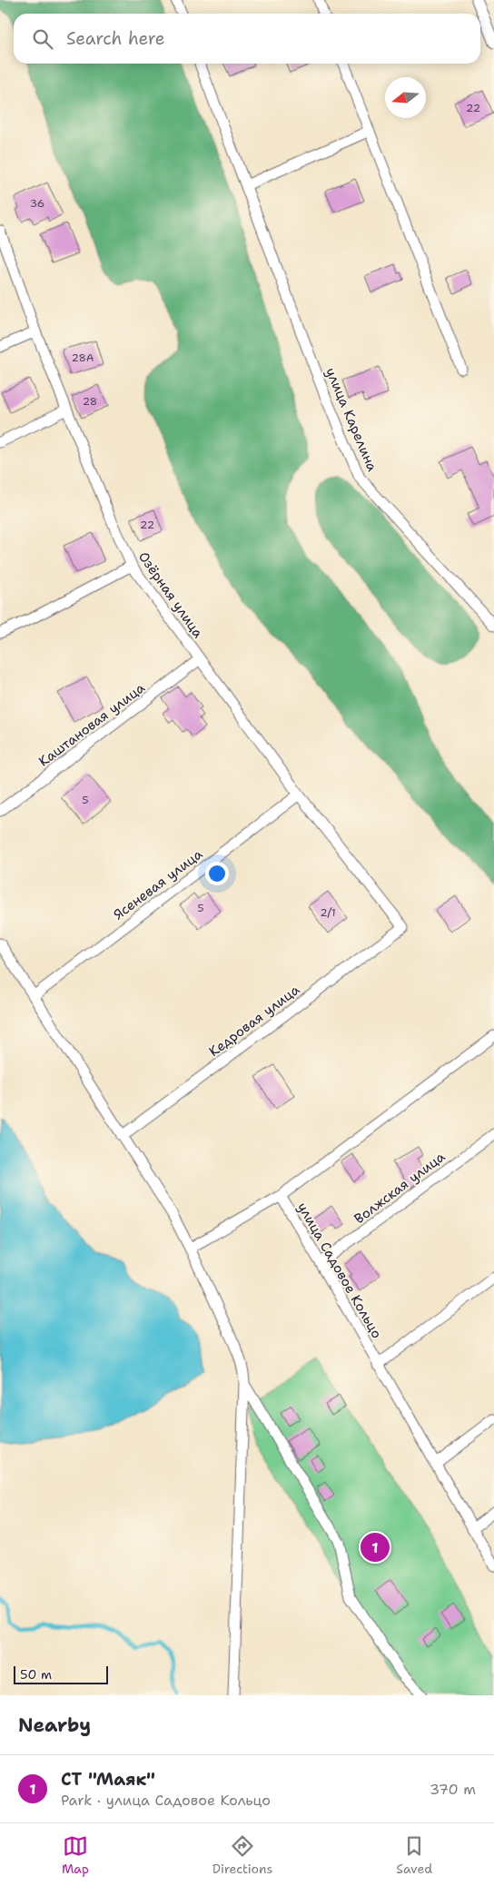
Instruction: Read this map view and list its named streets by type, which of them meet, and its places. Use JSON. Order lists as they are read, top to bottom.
{
  "streets": {
    "street": [
      "улица Карелина",
      "Озёрная улица",
      "Каштановая улица",
      "Ясеневая улица",
      "Кедровая улица",
      "Волжская улица",
      "улица Садовое Кольцо"
    ]
  },
  "crossings": [
    ["Озёрная улица", "Каштановая улица"],
    ["Озёрная улица", "Ясеневая улица"],
    ["Озёрная улица", "Кедровая улица"],
    ["Волжская улица", "улица Садовое Кольцо"]
  ],
  "house_numbers": [
    "22",
    "36",
    "28А",
    "28",
    "22",
    "5",
    "5",
    "2/1"
  ],
  "scale_bar": "50 m",
  "north": "left",
  "page": {
    "search": "Search here",
    "pins": "1",
    "scale": "50 m",
    "heading": "Nearby",
    "list": [
      {
        "mark": "1",
        "name": "СТ \"Маяк\"",
        "note": "Park · улица Садовое Кольцо",
        "value": "370 m"
      }
    ],
    "nav": ["Map", "Directions", "Saved"]
  }
}
